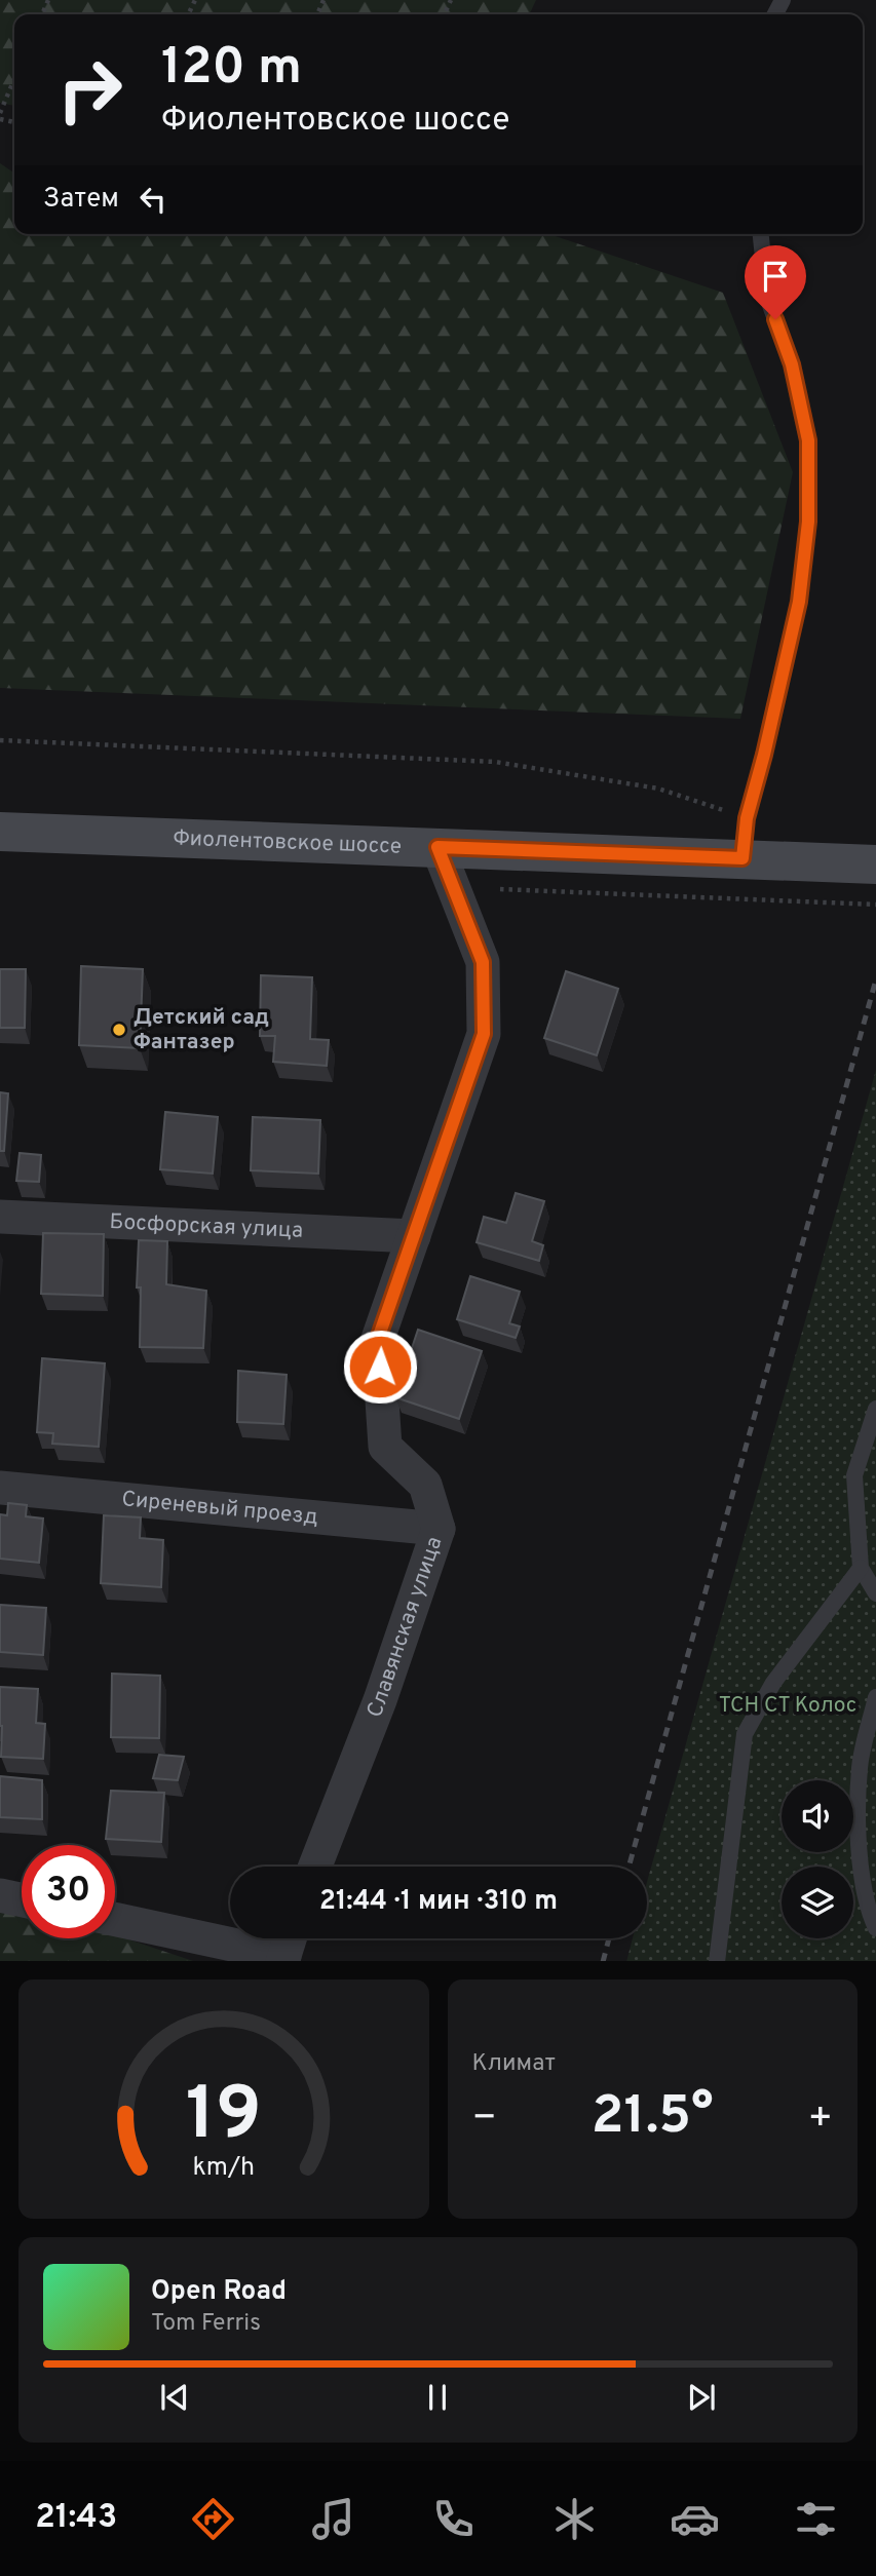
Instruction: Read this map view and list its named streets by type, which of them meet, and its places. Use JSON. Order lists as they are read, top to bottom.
{
  "streets": {
    "main road": ["Фиолентовское шоссе"],
    "street": ["Босфорская улица", "Сиреневый проезд", "Славянская улица"]
  },
  "crossings": [
    ["Фиолентовское шоссе", "Славянская улица"],
    ["Босфорская улица", "Славянская улица"],
    ["Сиреневый проезд", "Славянская улица"]
  ],
  "parks": ["ТСН СТ Колос"],
  "places": ["Детский сад Фантазер"],
  "page": {
    "turn": ["120 m", "Фиолентовское шоссе"],
    "then": "Затем",
    "limit": "30",
    "trip": "21:44 · 1 мин · 310 m",
    "tile": "Климат",
    "heat": ["−", "21.5°", "+"],
    "song": ["Open Road", "Tom Ferris"],
    "tabs": "21:43",
    "gauge": ["19", "km/h"]
  }
}
